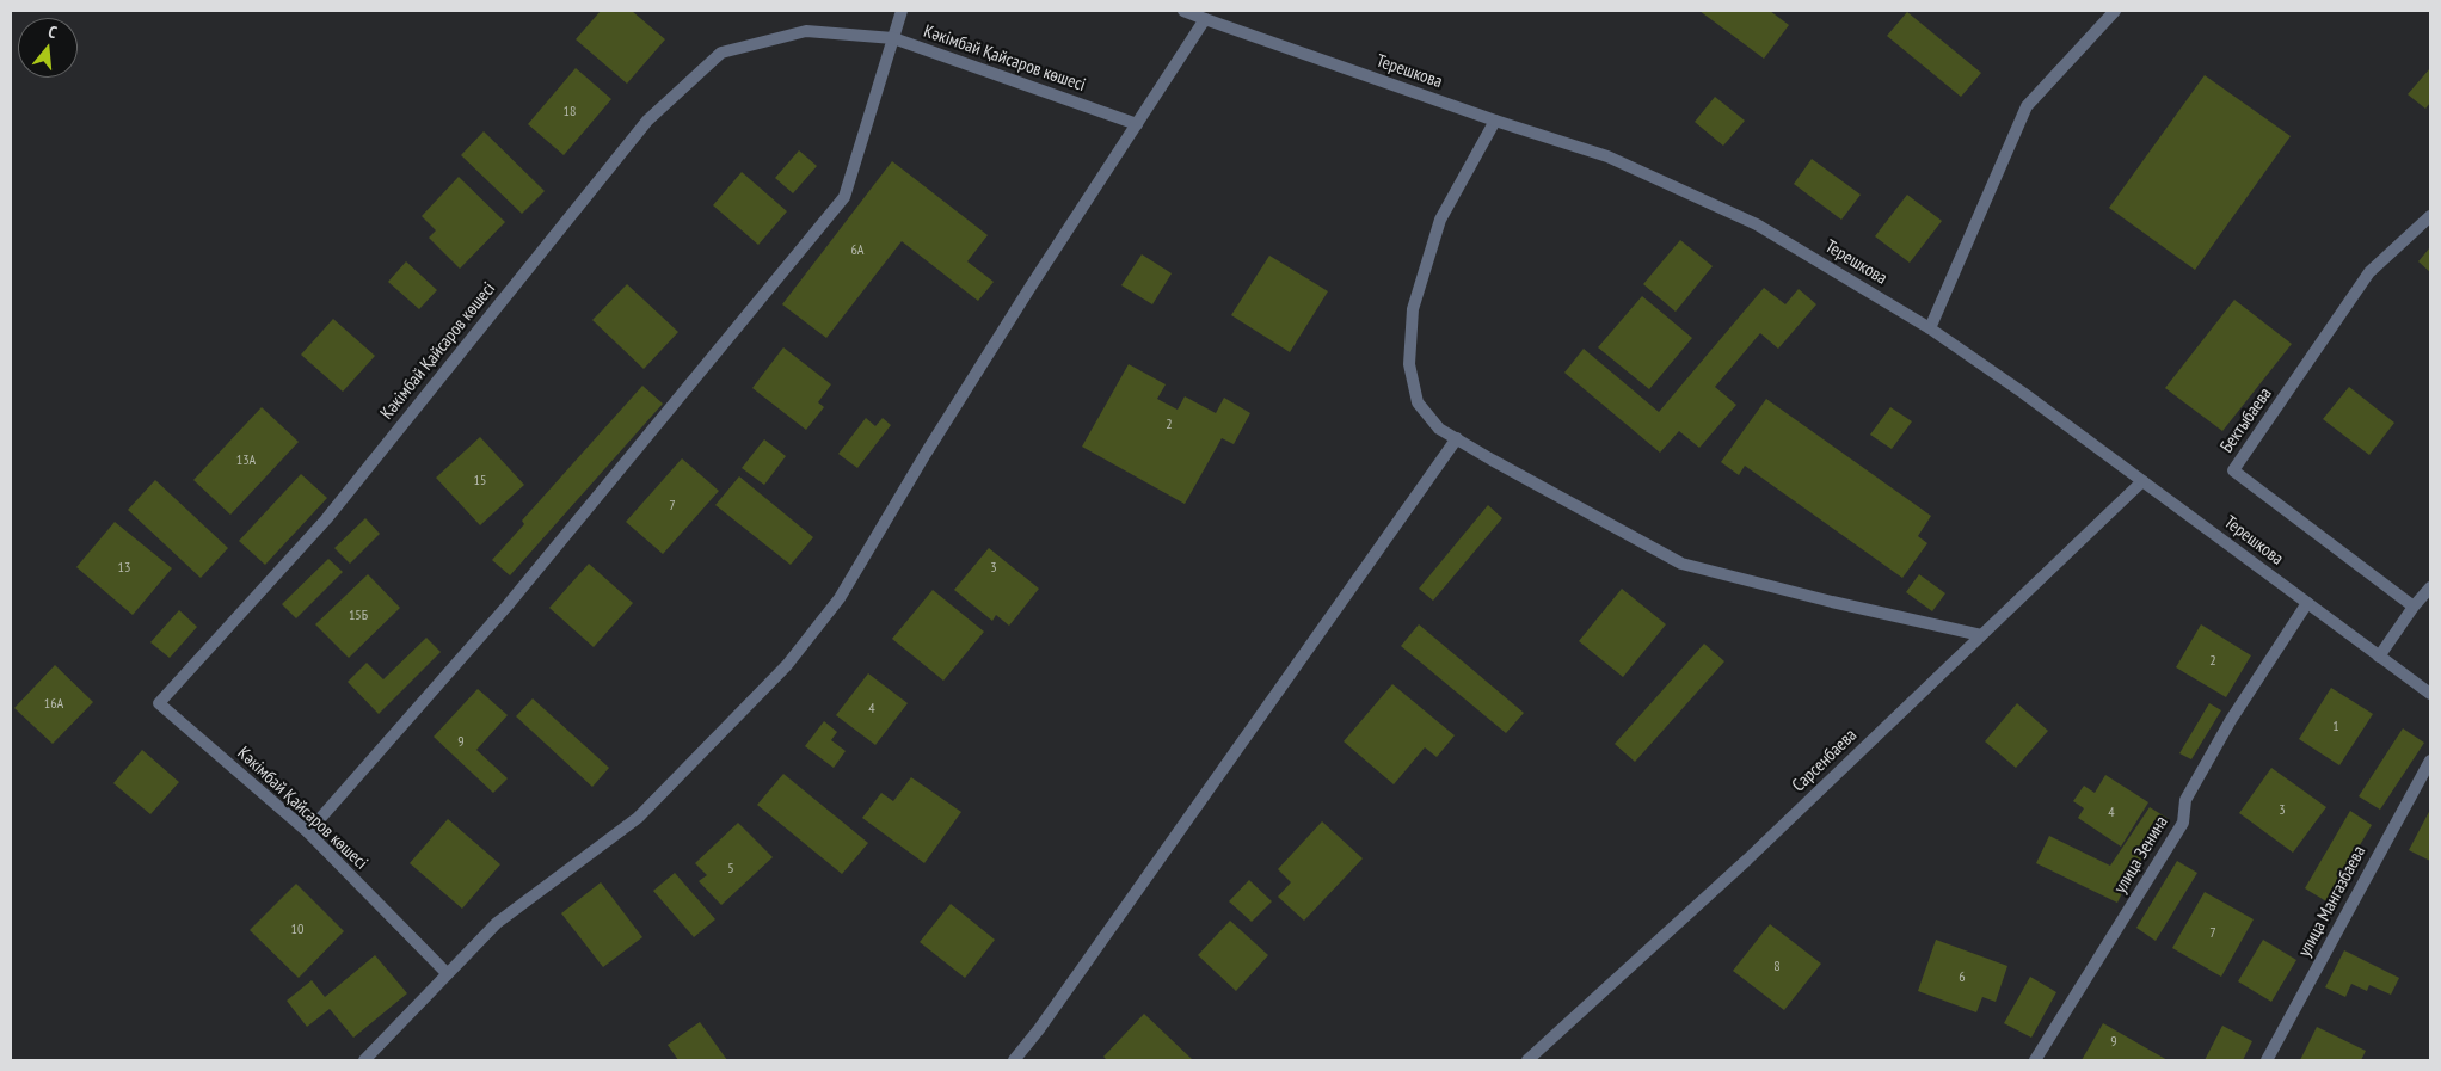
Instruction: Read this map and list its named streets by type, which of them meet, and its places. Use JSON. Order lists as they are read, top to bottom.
{
  "streets": {
    "street": [
      "Кәкімбай Қайсаров көшесі",
      "Терешкова",
      "Бектыбаева",
      "Сарсенбаева",
      "улица Зенина",
      "улица Мангазбаева"
    ]
  },
  "crossings": [
    ["Терешкова", "Сарсенбаева"],
    ["Терешкова", "улица Зенина"]
  ],
  "house_numbers": [
    "18",
    "6А",
    "2",
    "13А",
    "15",
    "7",
    "13",
    "3",
    "15Б",
    "2",
    "16А",
    "4",
    "1",
    "9",
    "3",
    "4",
    "5",
    "10",
    "7",
    "8",
    "6",
    "9"
  ],
  "north": "top"
}
